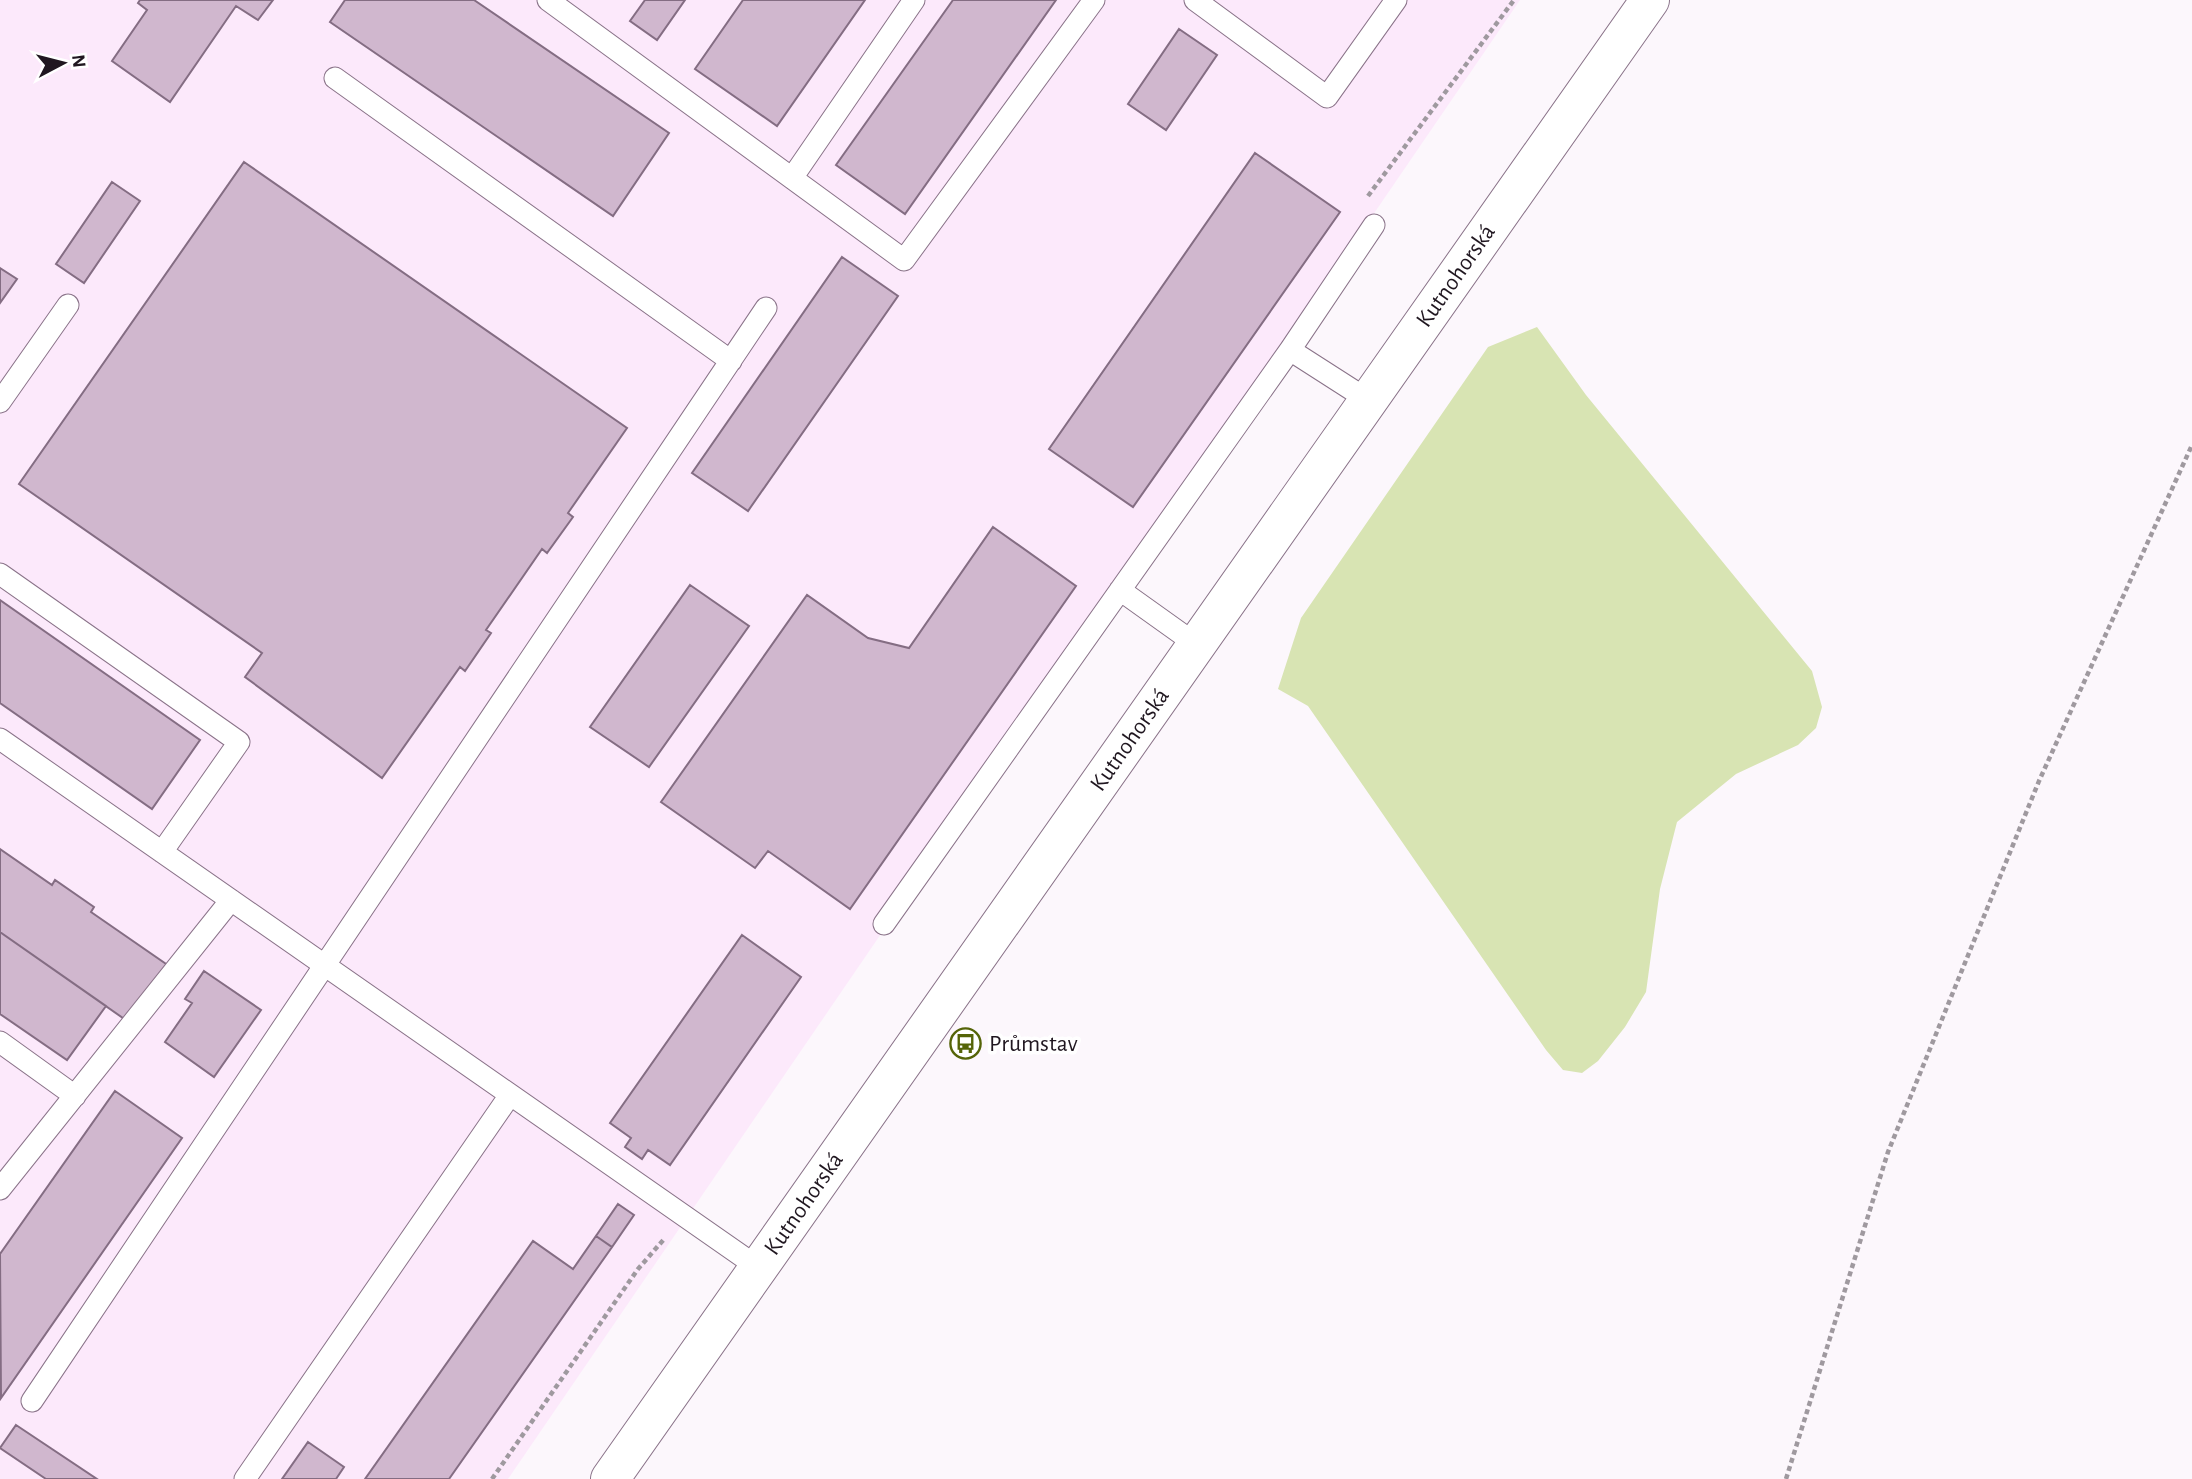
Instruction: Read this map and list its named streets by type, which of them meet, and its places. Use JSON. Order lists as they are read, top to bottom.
{
  "streets": {
    "main road": ["Kutnohorská"]
  },
  "places": {
    "bus stop": ["Průmstav"]
  },
  "north": "right"
}
